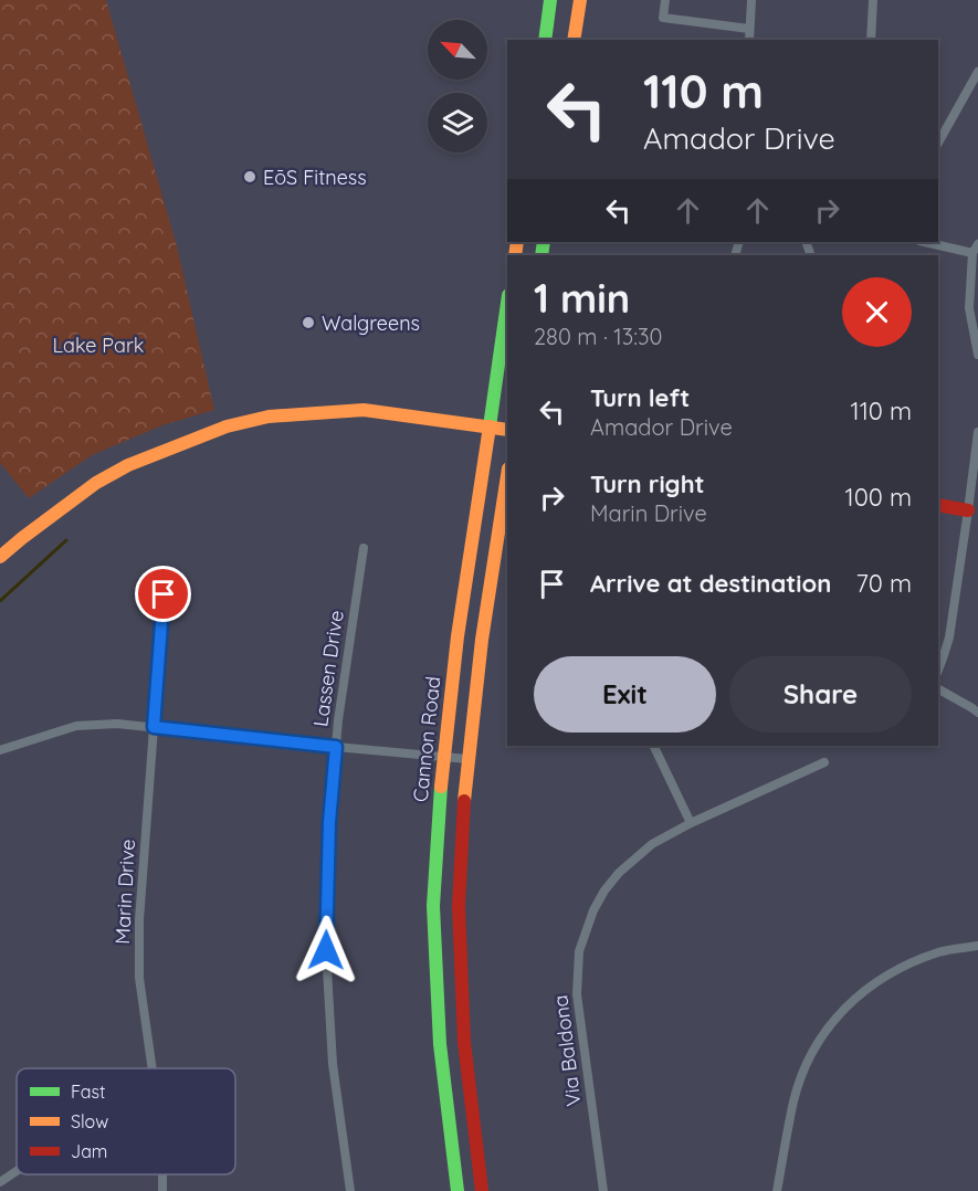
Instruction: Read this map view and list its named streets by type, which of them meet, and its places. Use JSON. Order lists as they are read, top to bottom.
{
  "streets": {
    "main road": ["Cannon Road"],
    "street": ["Lassen Drive", "Marin Drive", "Via Baldona"]
  },
  "parks": ["Lake Park"],
  "places": ["EōS Fitness", "Walgreens"],
  "legend": ["Fast", "Slow", "Jam"],
  "north": "top left",
  "page": {
    "turn": ["110 m", "Amador Drive"],
    "heading": ["1 min", "280 m · 13:30"],
    "list": [
      {
        "name": "Turn left",
        "note": "Amador Drive",
        "value": "110 m"
      },
      {
        "name": "Turn right",
        "note": "Marin Drive",
        "value": "100 m"
      },
      {
        "name": "Arrive at destination",
        "value": "70 m"
      }
    ],
    "buttons": ["Exit", "Share"]
  }
}
